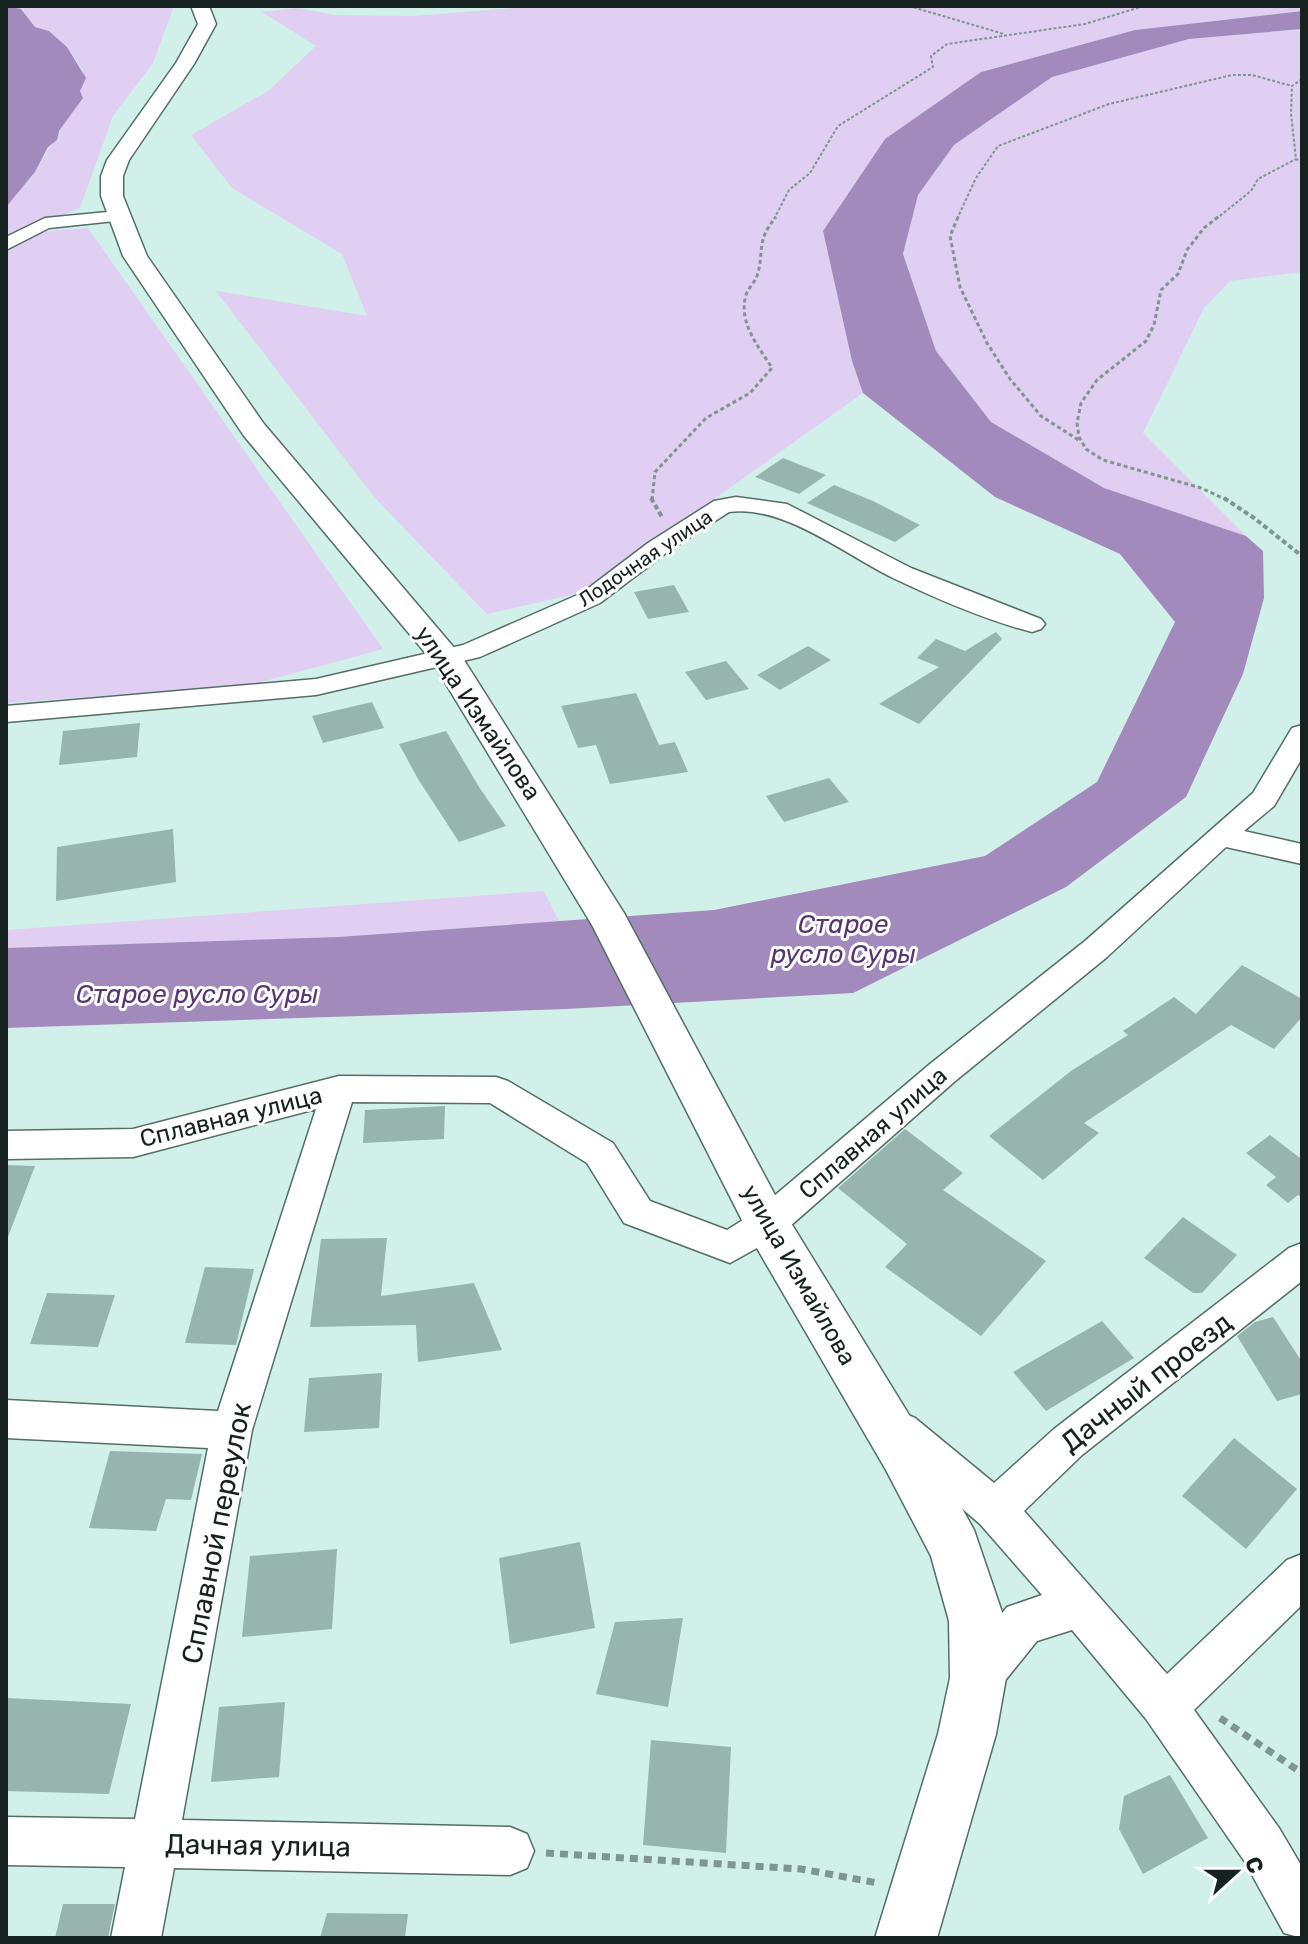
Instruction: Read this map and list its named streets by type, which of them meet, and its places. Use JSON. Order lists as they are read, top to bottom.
{
  "streets": {
    "main road": ["улица Измайлова"],
    "street": [
      "Лодочная улица",
      "Сплавная улица",
      "Дачный проезд",
      "Сплавной переулок",
      "Дачная улица"
    ]
  },
  "crossings": [
    ["Лодочная улица", "улица Измайлова"],
    ["улица Измайлова", "Сплавная улица"],
    ["Сплавная улица", "Сплавной переулок"],
    ["Сплавной переулок", "Дачная улица"]
  ],
  "water": ["Старое русло Суры"],
  "north": "right"
}
